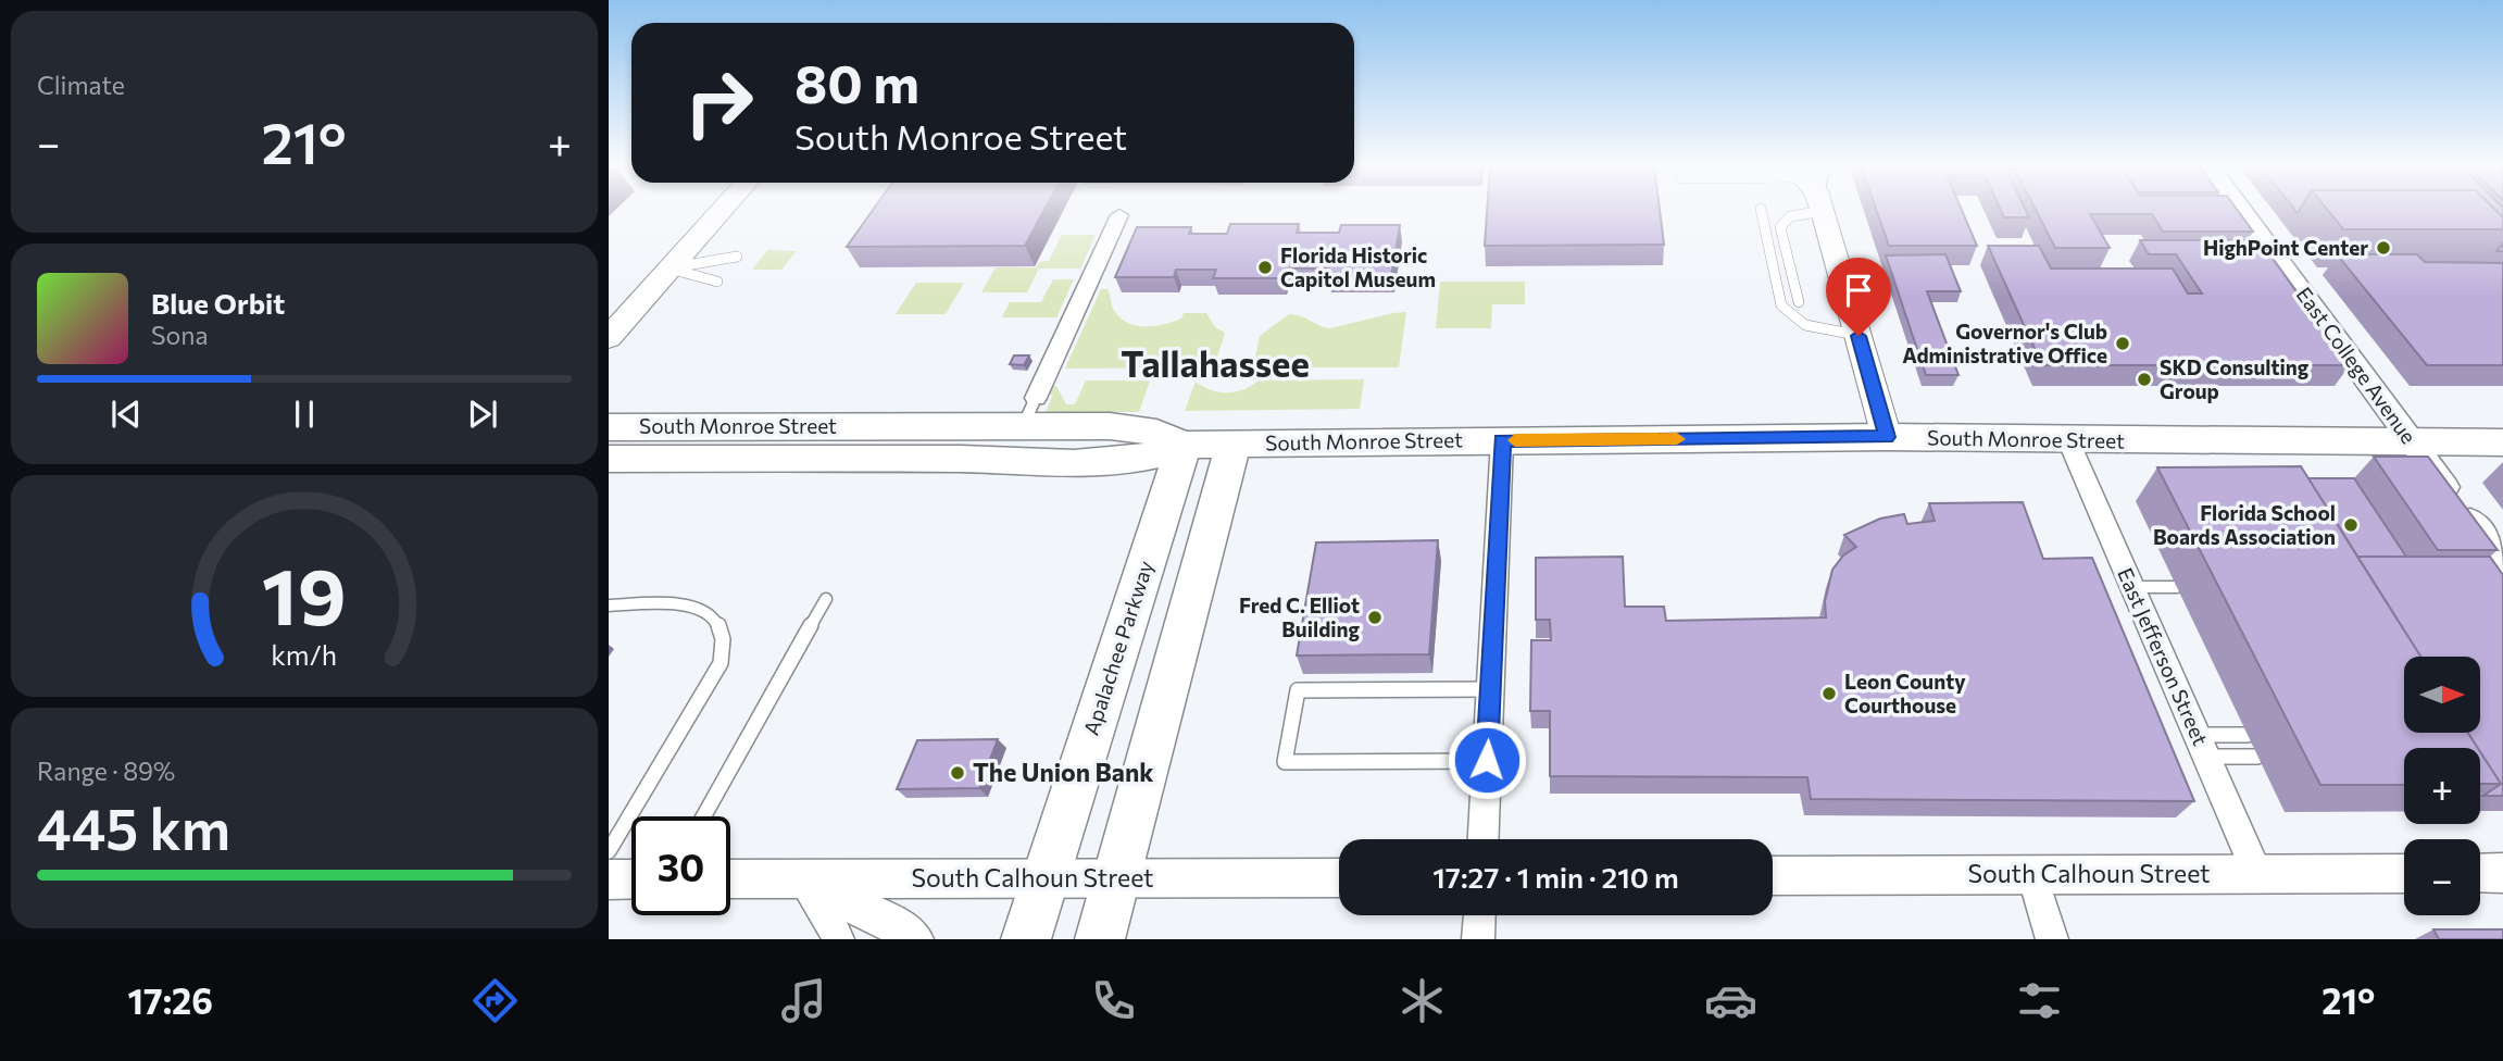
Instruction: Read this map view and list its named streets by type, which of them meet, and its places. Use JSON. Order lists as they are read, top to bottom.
{
  "streets": {
    "main road": ["South Monroe Street", "Apalachee Parkway"],
    "street": ["East College Avenue", "East Jefferson Street", "South Calhoun Street"]
  },
  "crossings": [
    ["East College Avenue", "South Monroe Street"],
    ["South Monroe Street", "Apalachee Parkway"],
    ["South Monroe Street", "East Jefferson Street"],
    ["Apalachee Parkway", "South Calhoun Street"],
    ["East Jefferson Street", "South Calhoun Street"]
  ],
  "districts": ["Tallahassee"],
  "places": [
    "HighPoint Center",
    "Florida Historic Capitol Museum",
    "Governor's Club Administrative Office",
    "SKD Consulting Group",
    "Florida School Boards Association",
    "Fred C. Elliot Building",
    "Leon County Courthouse",
    "The Union Bank"
  ],
  "north": "right",
  "page": {
    "tile": [
      "Climate",
      ["Range · 89%", "445 km"]
    ],
    "turn": ["80 m", "South Monroe Street"],
    "heat": ["−", "21°", "+"],
    "song": ["Blue Orbit", "Sona"],
    "map_buttons": ["+", "−"],
    "limit": "30",
    "trip": "17:27 · 1 min · 210 m",
    "tabs": ["17:26", "21°"],
    "gauge": ["19", "km/h"]
  }
}
